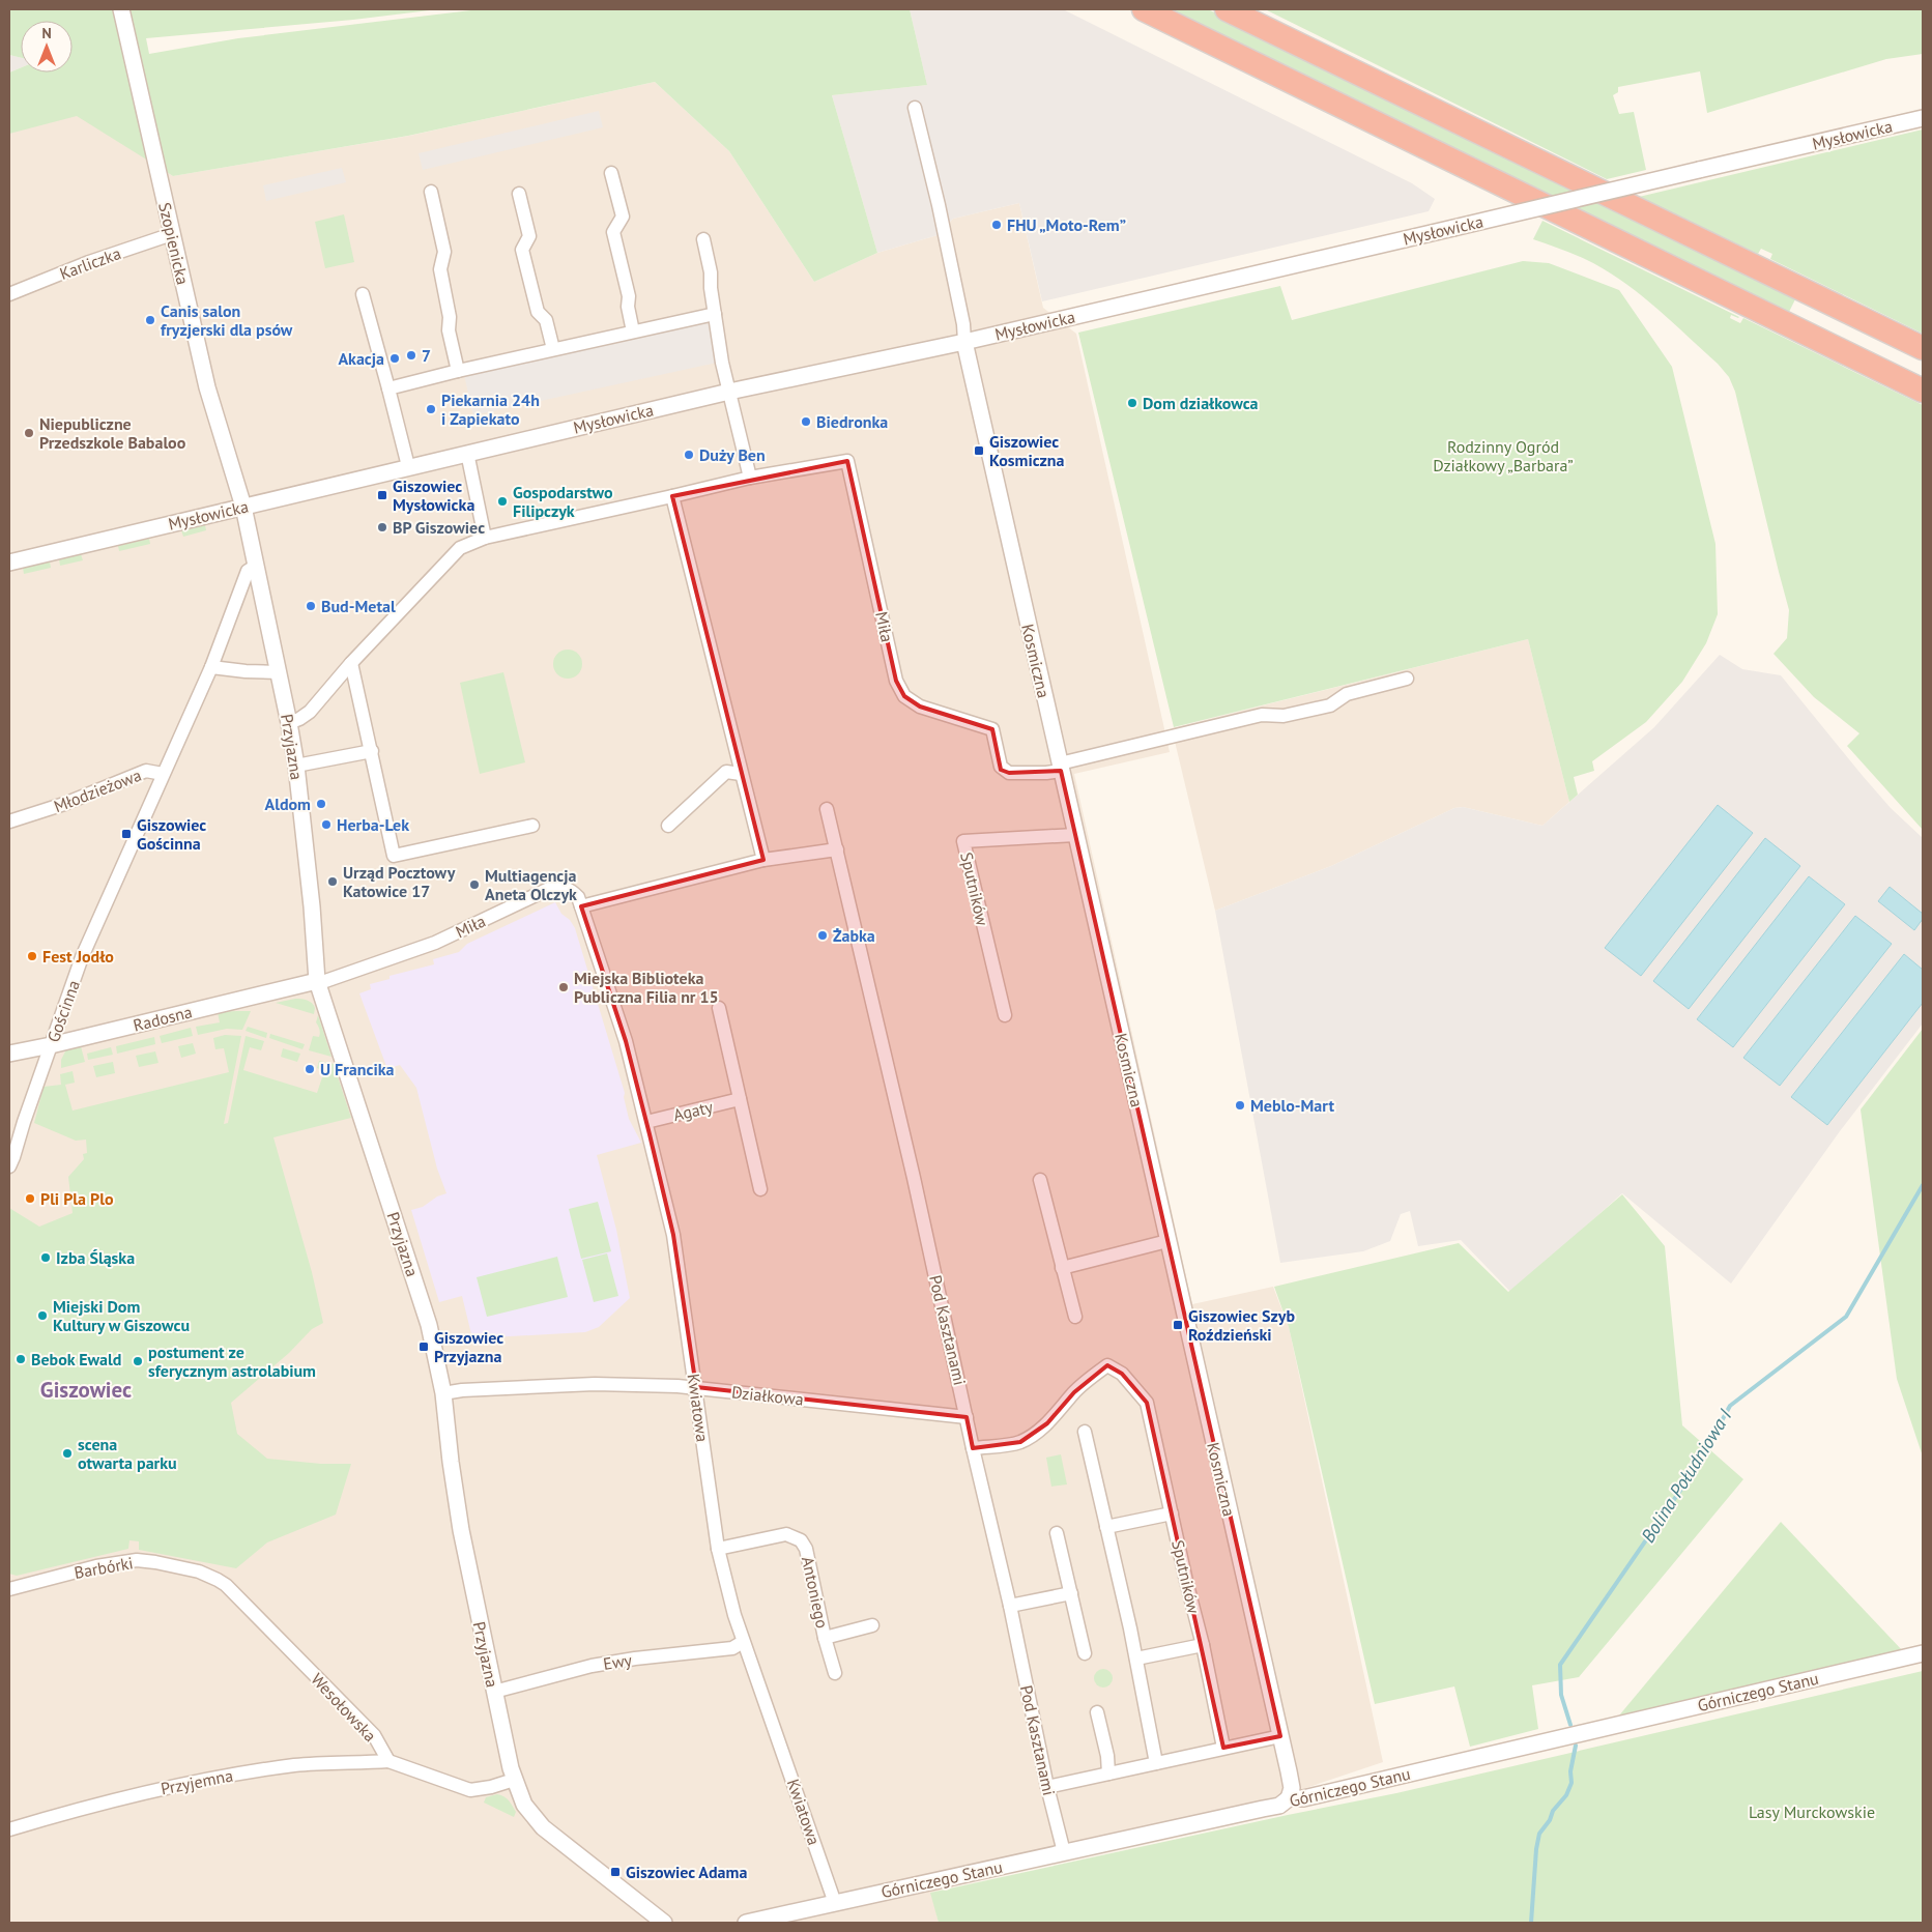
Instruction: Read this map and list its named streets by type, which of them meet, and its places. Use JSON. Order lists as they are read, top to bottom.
{
  "streets": {
    "street": [
      "Mysłowicka",
      "Szopienicka",
      "Karliczka",
      "Miła",
      "Kosmiczna",
      "Przyjazna",
      "Młodzieżowa",
      "Sputników",
      "Gościnna",
      "Radosna",
      "Agaty",
      "Pod Kasztanami",
      "Działkowa",
      "Kwiatowa",
      "Barbórki",
      "Antoniego",
      "Ewy",
      "Górniczego Stanu",
      "Wesołowska",
      "Przyjemna"
    ]
  },
  "crossings": [
    ["Mysłowicka", "Szopienicka"],
    ["Mysłowicka", "Kosmiczna"],
    ["Mysłowicka", "Przyjazna"],
    ["Szopienicka", "Karliczka"],
    ["Szopienicka", "Przyjazna"],
    ["Miła", "Kosmiczna"],
    ["Miła", "Przyjazna"],
    ["Miła", "Radosna"],
    ["Miła", "Kwiatowa"],
    ["Kosmiczna", "Sputników"],
    ["Kosmiczna", "Górniczego Stanu"],
    ["Przyjazna", "Młodzieżowa"],
    ["Przyjazna", "Radosna"],
    ["Przyjazna", "Działkowa"],
    ["Przyjazna", "Ewy"],
    ["Młodzieżowa", "Gościnna"],
    ["Sputników", "Pod Kasztanami"],
    ["Gościnna", "Radosna"],
    ["Agaty", "Kwiatowa"],
    ["Pod Kasztanami", "Działkowa"],
    ["Pod Kasztanami", "Górniczego Stanu"],
    ["Działkowa", "Kwiatowa"],
    ["Kwiatowa", "Antoniego"],
    ["Kwiatowa", "Ewy"],
    ["Kwiatowa", "Górniczego Stanu"],
    ["Barbórki", "Wesołowska"],
    ["Wesołowska", "Przyjemna"]
  ],
  "districts": ["Giszowiec"],
  "water": ["Bolina Południowa I"],
  "parks": ["Rodzinny Ogród Działkowy „Barbara”", "Lasy Murckowskie"],
  "places": {
    "other": [
      "FHU „Moto-Rem”",
      "Canis salon fryzjerski dla psów",
      "7",
      "Akacja",
      "Dom działkowca",
      "Piekarnia 24h i Zapiekato",
      "Biedronka",
      "Niepubliczne Przedszkole Babaloo",
      "Duży Ben",
      "Gospodarstwo Filipczyk",
      "BP Giszowiec",
      "Bud-Metal",
      "Aldom",
      "Herba-Lek",
      "Urząd Pocztowy Katowice 17",
      "Multiagencja Aneta Olczyk",
      "Żabka",
      "Fest Jodło",
      "Miejska Biblioteka Publiczna Filia nr 15",
      "U Francika",
      "Meblo-Mart",
      "Pli Pla Plo",
      "Izba Śląska",
      "Miejski Dom Kultury w Giszowcu",
      "Bebok Ewald",
      "postument ze sferycznym astrolabium",
      "scena otwarta parku"
    ],
    "transit": [
      "Giszowiec Kosmiczna",
      "Giszowiec Mysłowicka",
      "Giszowiec Gościnna",
      "Giszowiec Szyb Roździeński",
      "Giszowiec Przyjazna",
      "Giszowiec Adama"
    ]
  },
  "north": "top"
}
